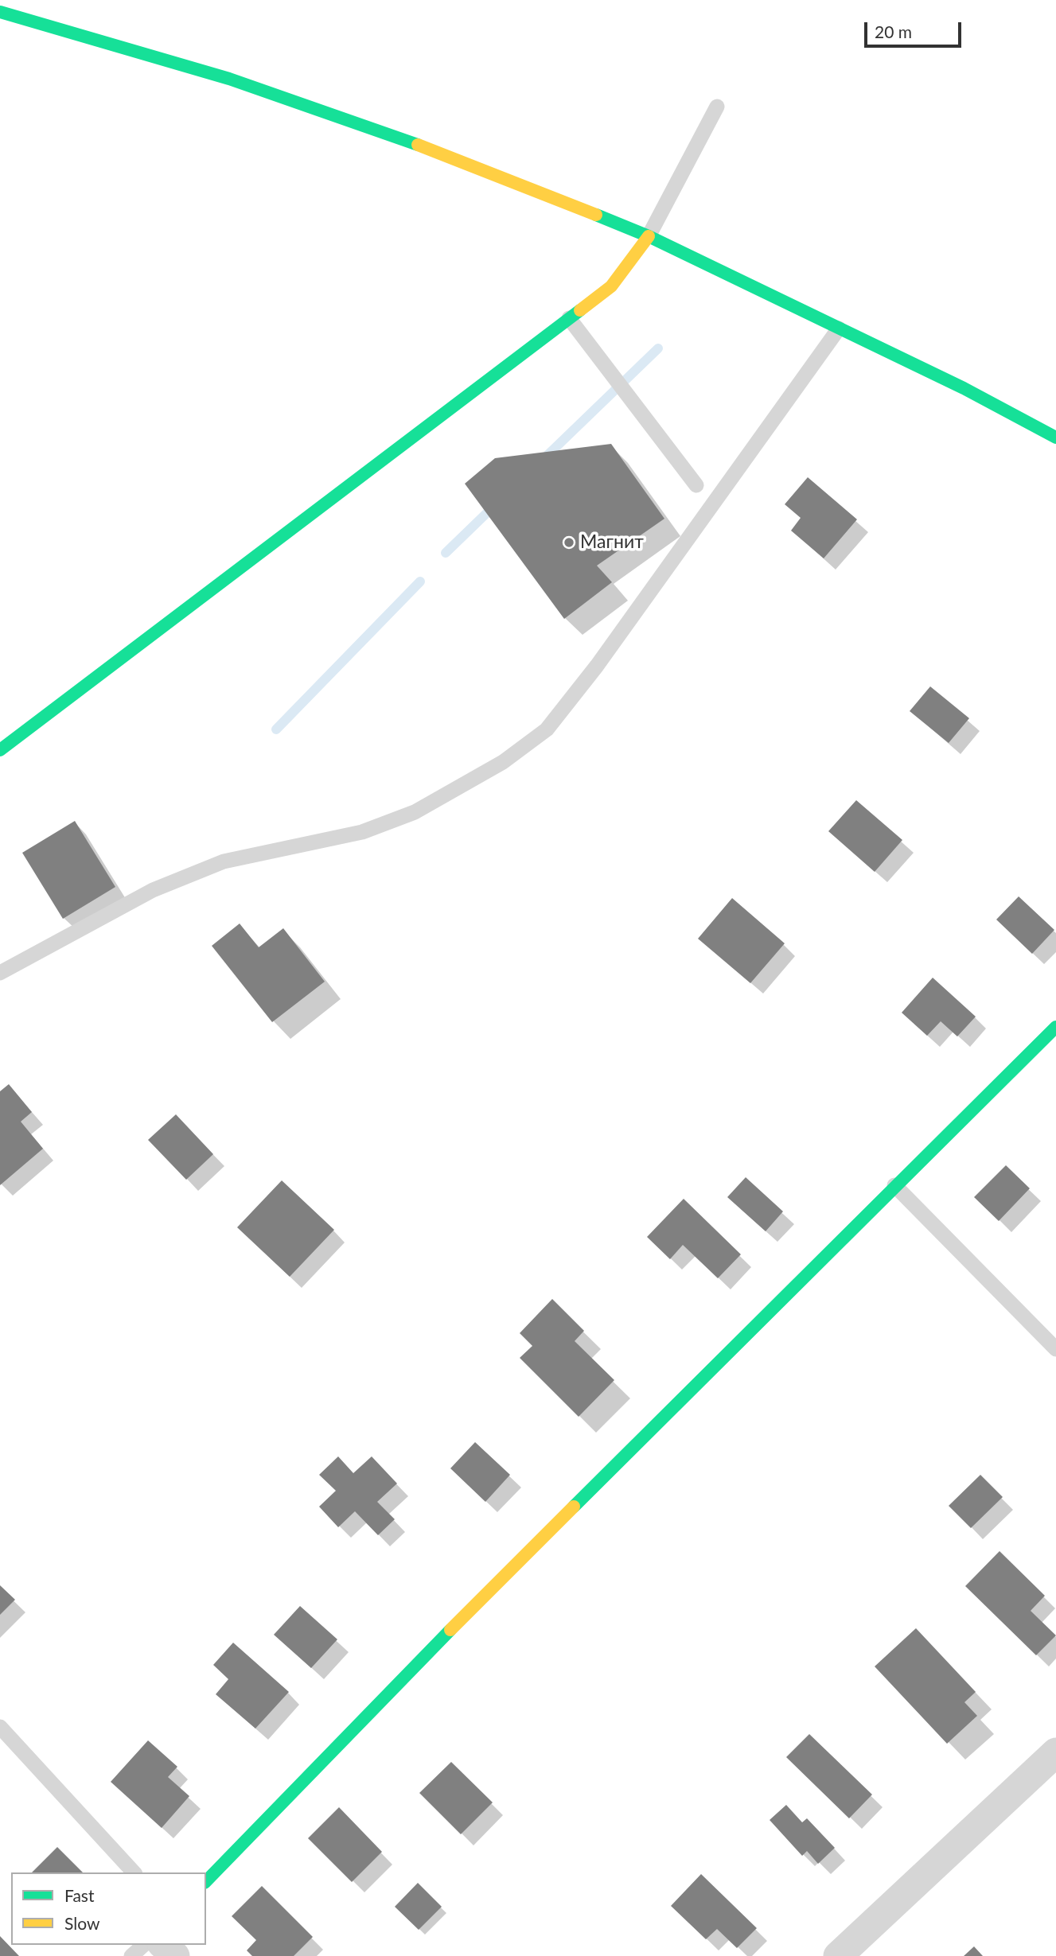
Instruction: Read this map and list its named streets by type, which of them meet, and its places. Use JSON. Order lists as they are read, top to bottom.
{
  "places": ["Магнит"],
  "legend": ["Fast", "Slow"],
  "scale_bar": "20 m"
}
